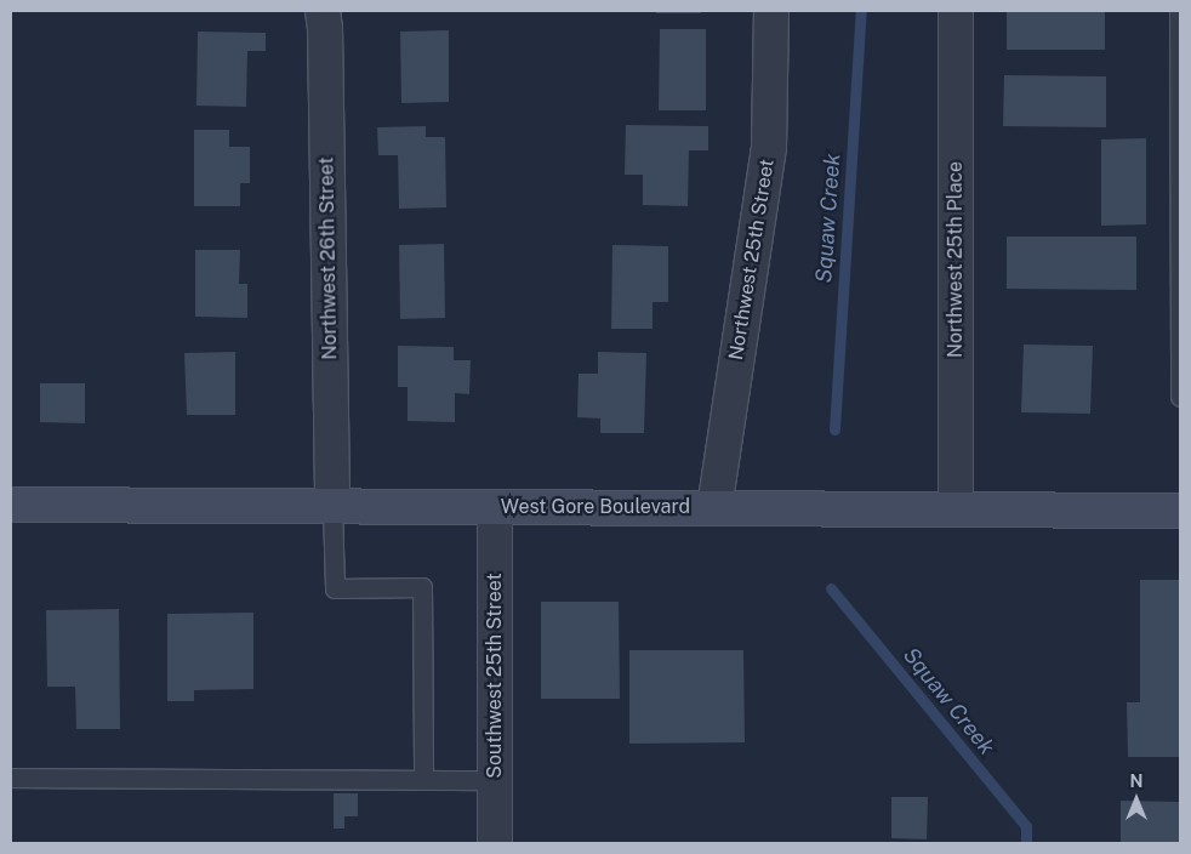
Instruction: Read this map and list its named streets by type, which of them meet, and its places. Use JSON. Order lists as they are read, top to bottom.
{
  "streets": {
    "main road": ["West Gore Boulevard"],
    "street": [
      "Northwest 26th Street",
      "Northwest 25th Street",
      "Northwest 25th Place",
      "Southwest 25th Street"
    ]
  },
  "crossings": [
    ["Northwest 26th Street", "West Gore Boulevard"],
    ["Northwest 25th Street", "West Gore Boulevard"],
    ["Northwest 25th Place", "West Gore Boulevard"],
    ["West Gore Boulevard", "Southwest 25th Street"]
  ],
  "water": ["Squaw Creek"],
  "north": "top"
}
